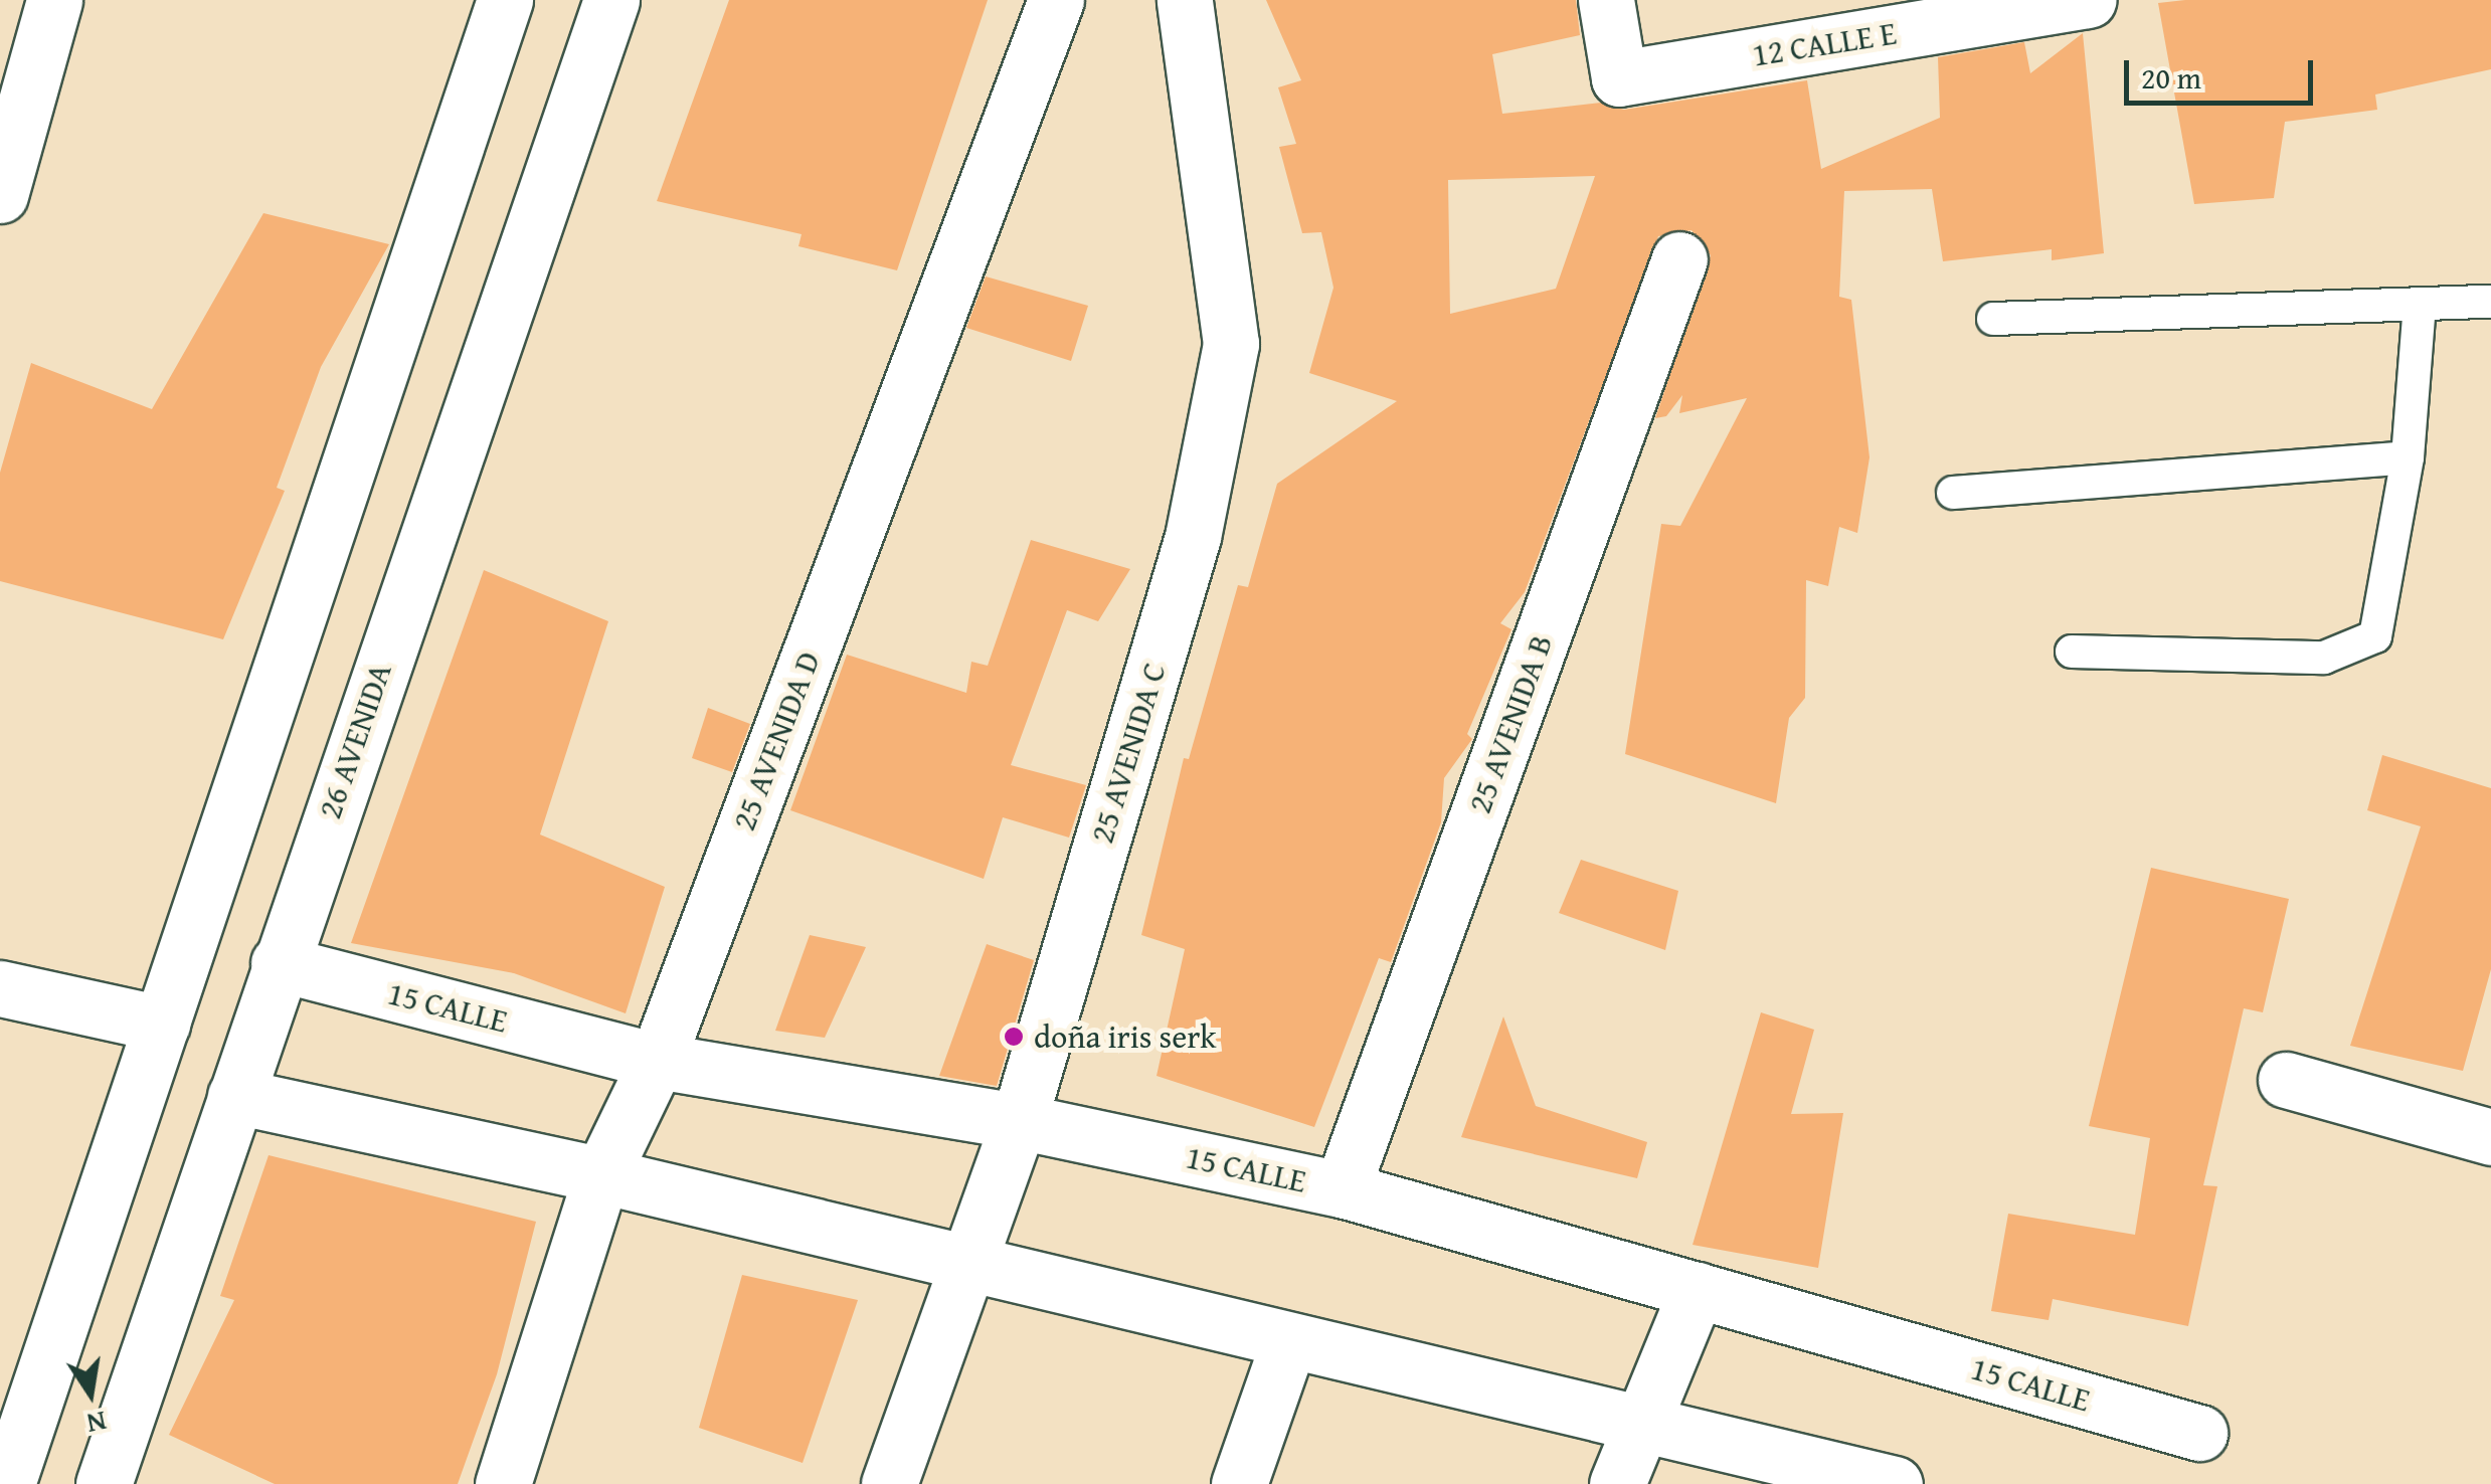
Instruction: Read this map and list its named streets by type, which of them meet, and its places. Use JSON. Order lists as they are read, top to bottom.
{
  "streets": {
    "street": [
      "12 CALLE E",
      "25 AVENIDA B",
      "26 AVENIDA",
      "25 AVENIDA D",
      "25 AVENIDA C",
      "15 CALLE"
    ]
  },
  "crossings": [
    ["25 AVENIDA B", "15 CALLE"],
    ["26 AVENIDA", "15 CALLE"],
    ["25 AVENIDA D", "15 CALLE"],
    ["25 AVENIDA C", "15 CALLE"]
  ],
  "places": ["doña iris serk"],
  "scale_bar": "20 m",
  "north": "bottom"
}
